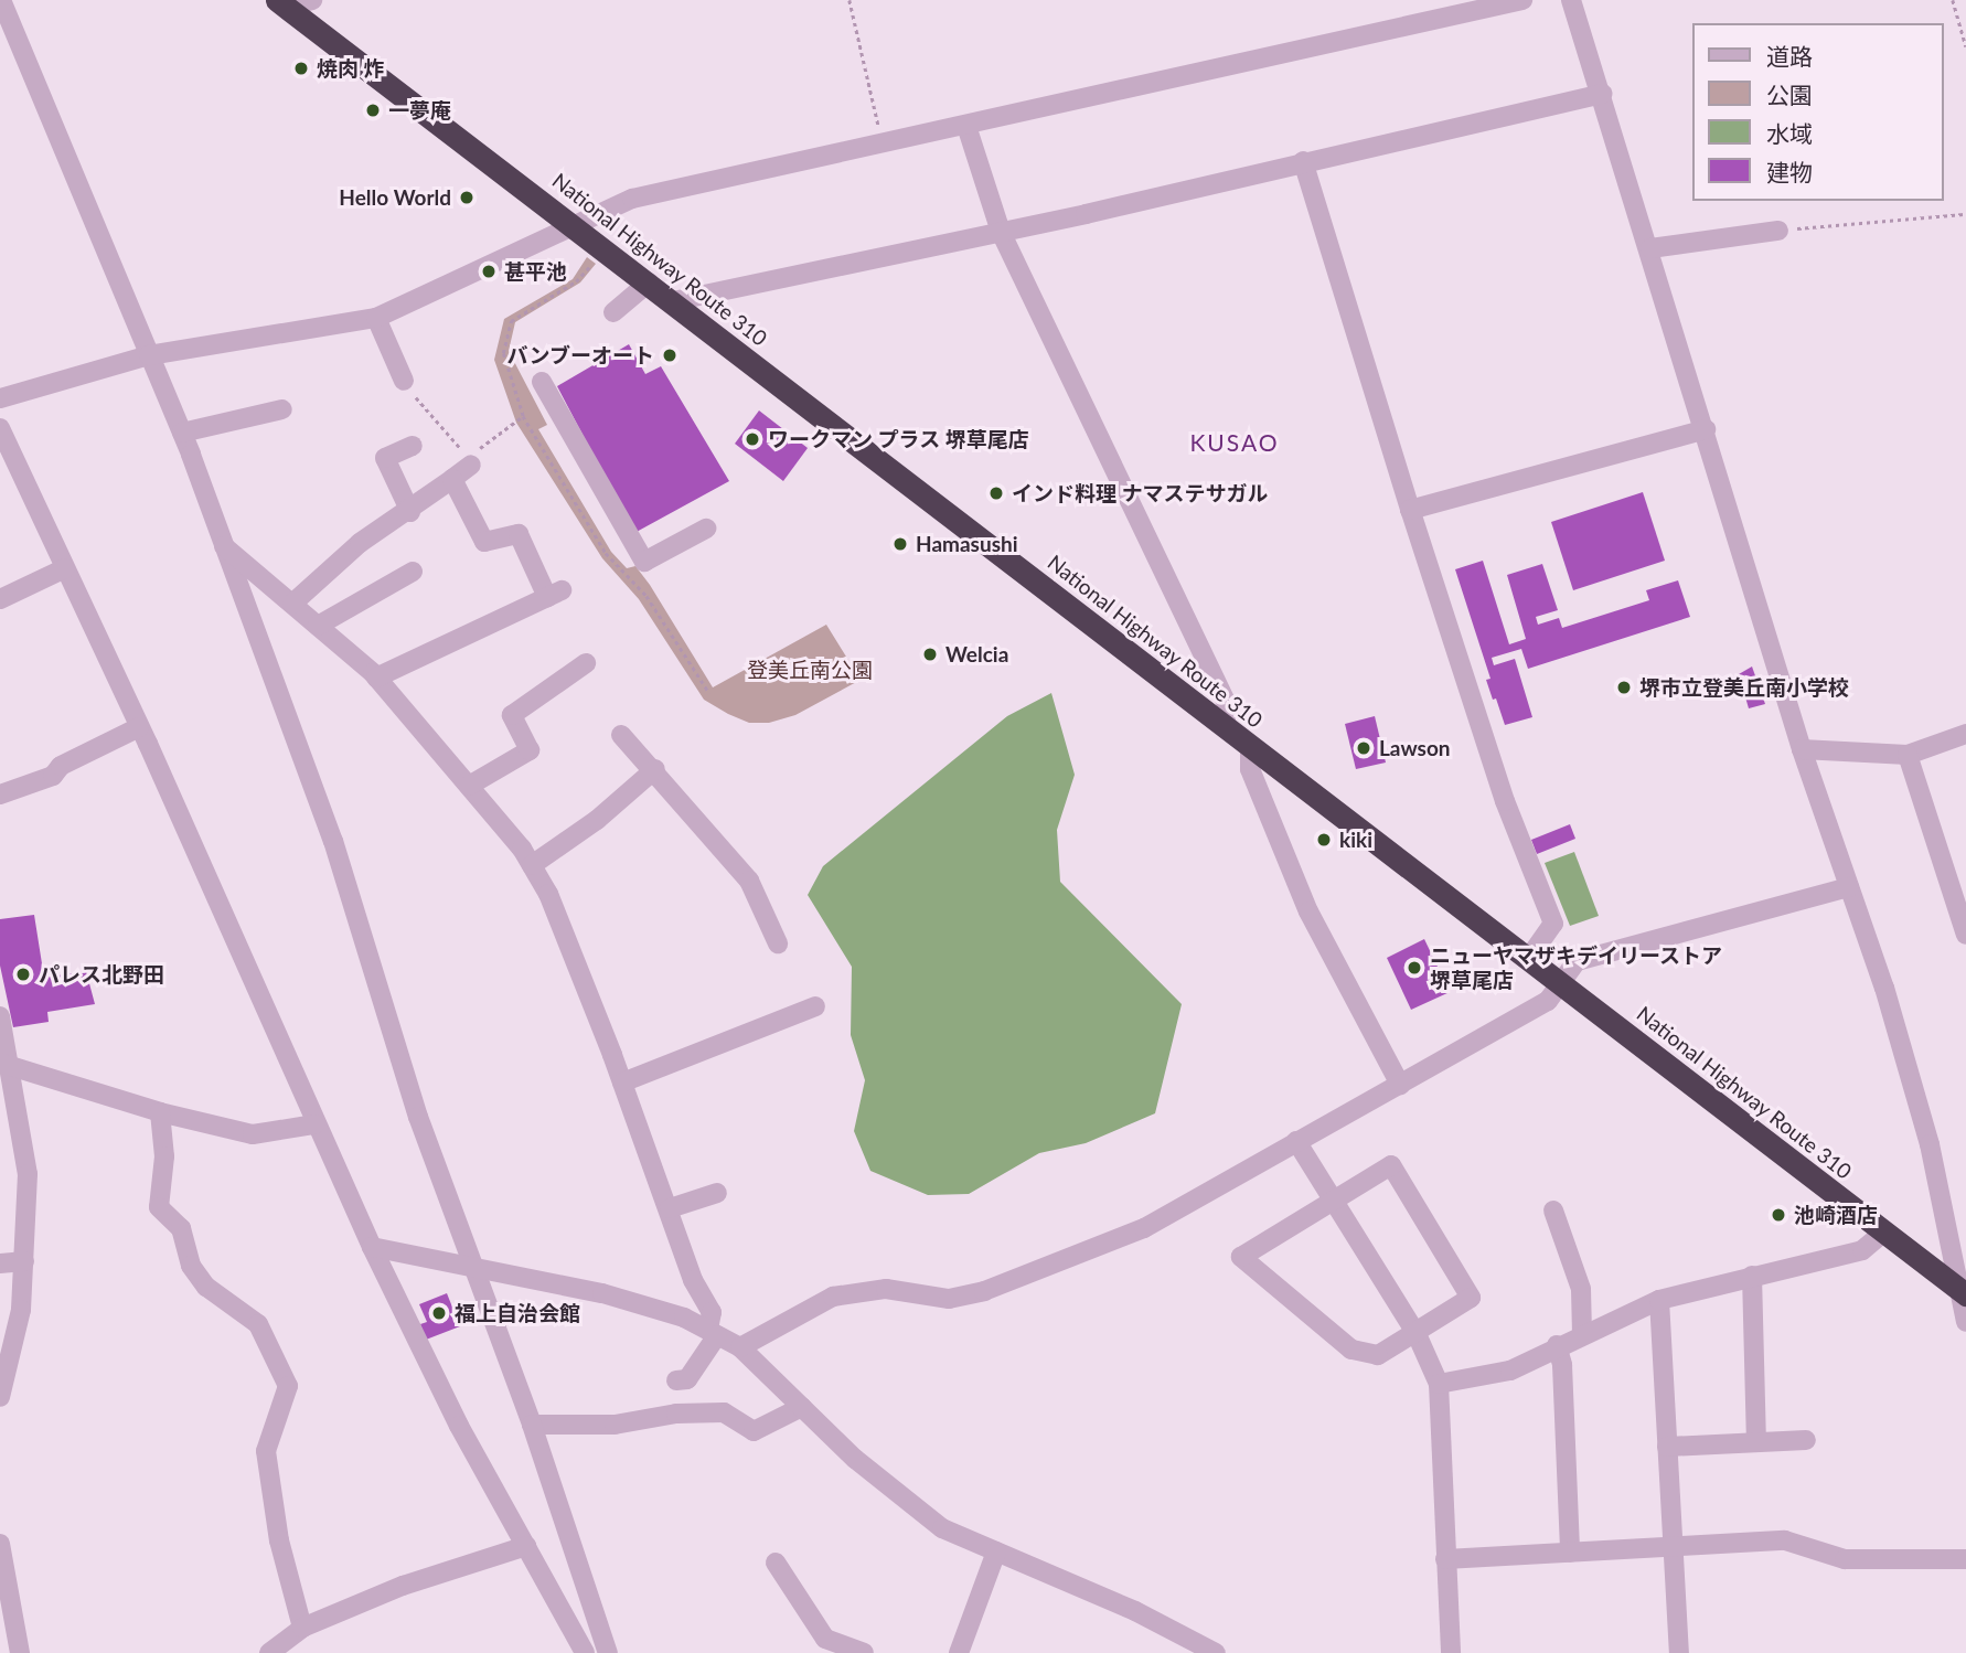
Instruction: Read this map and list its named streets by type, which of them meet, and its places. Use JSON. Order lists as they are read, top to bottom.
{
  "streets": {
    "highway": ["National Highway Route 310"]
  },
  "districts": ["KUSAO"],
  "parks": ["登美丘南公園"],
  "places": [
    "焼肉 炸",
    "一夢庵",
    "Hello World",
    "甚平池",
    "バンブーオート",
    "ワークマン プラス 堺草尾店",
    "インド料理 ナマステサガル",
    "Hamasushi",
    "Welcia",
    "堺市立登美丘南小学校",
    "Lawson",
    "kiki",
    "ニューヤマザキデイリーストア 堺草尾店",
    "パレス北野田",
    "池崎酒店",
    "福上自治会館"
  ],
  "legend": [
    "道路",
    "公園",
    "水域",
    "建物"
  ]
}
